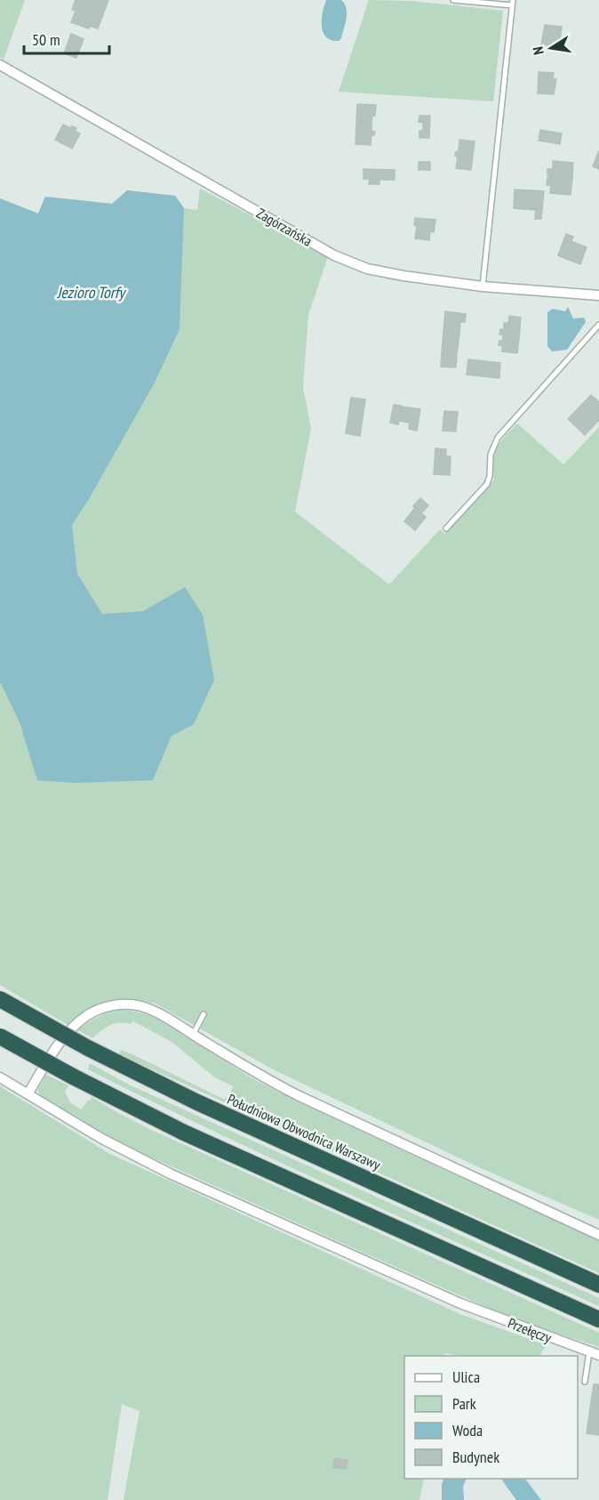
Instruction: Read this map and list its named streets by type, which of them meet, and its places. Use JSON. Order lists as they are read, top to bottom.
{
  "streets": {
    "highway": ["Południowa Obwodnica Warszawy"],
    "street": ["Zagórzańska", "Przełęczy"]
  },
  "water": ["Jezioro Torfy"],
  "legend": [
    "Ulica",
    "Park",
    "Woda",
    "Budynek"
  ],
  "scale_bar": "50 m",
  "north": "left"
}
